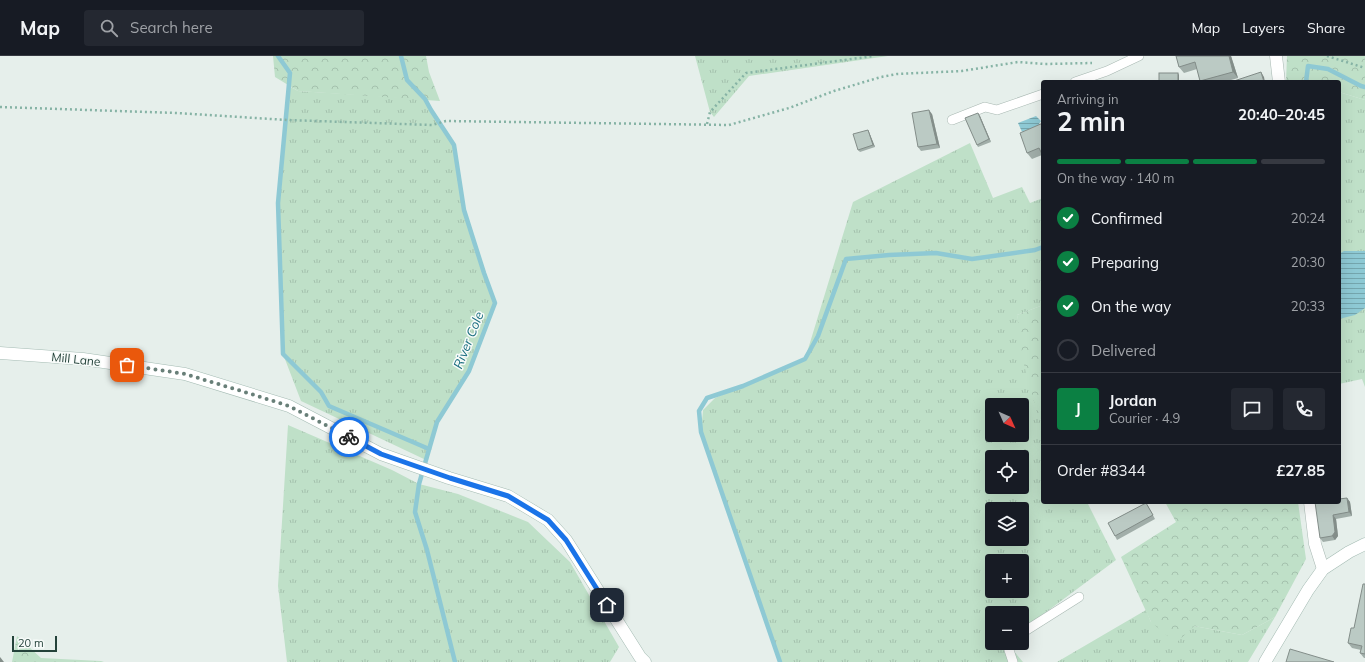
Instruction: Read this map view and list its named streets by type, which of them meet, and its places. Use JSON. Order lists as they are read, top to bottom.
{
  "streets": {
    "street": ["Mill Lane"]
  },
  "water": ["River Cole"],
  "scale_bar": "20 m",
  "north": "bottom right",
  "page": {
    "header": "Map",
    "search": "Search here",
    "nav": ["Map", "Layers", "Share"],
    "heading": ["2 min", "Arriving in", "20:40–20:45"],
    "panel": [
      "Jordan",
      "Courier · 4.9",
      "Order #8344",
      "£27.85"
    ],
    "bar": "On the way · 140 m",
    "list": [
      ["Confirmed", "20:24"],
      ["Preparing", "20:30"],
      ["On the way", "20:33"],
      "Delivered"
    ],
    "round": "J",
    "map_buttons": ["+", "−"],
    "scale": "20 m"
  }
}
